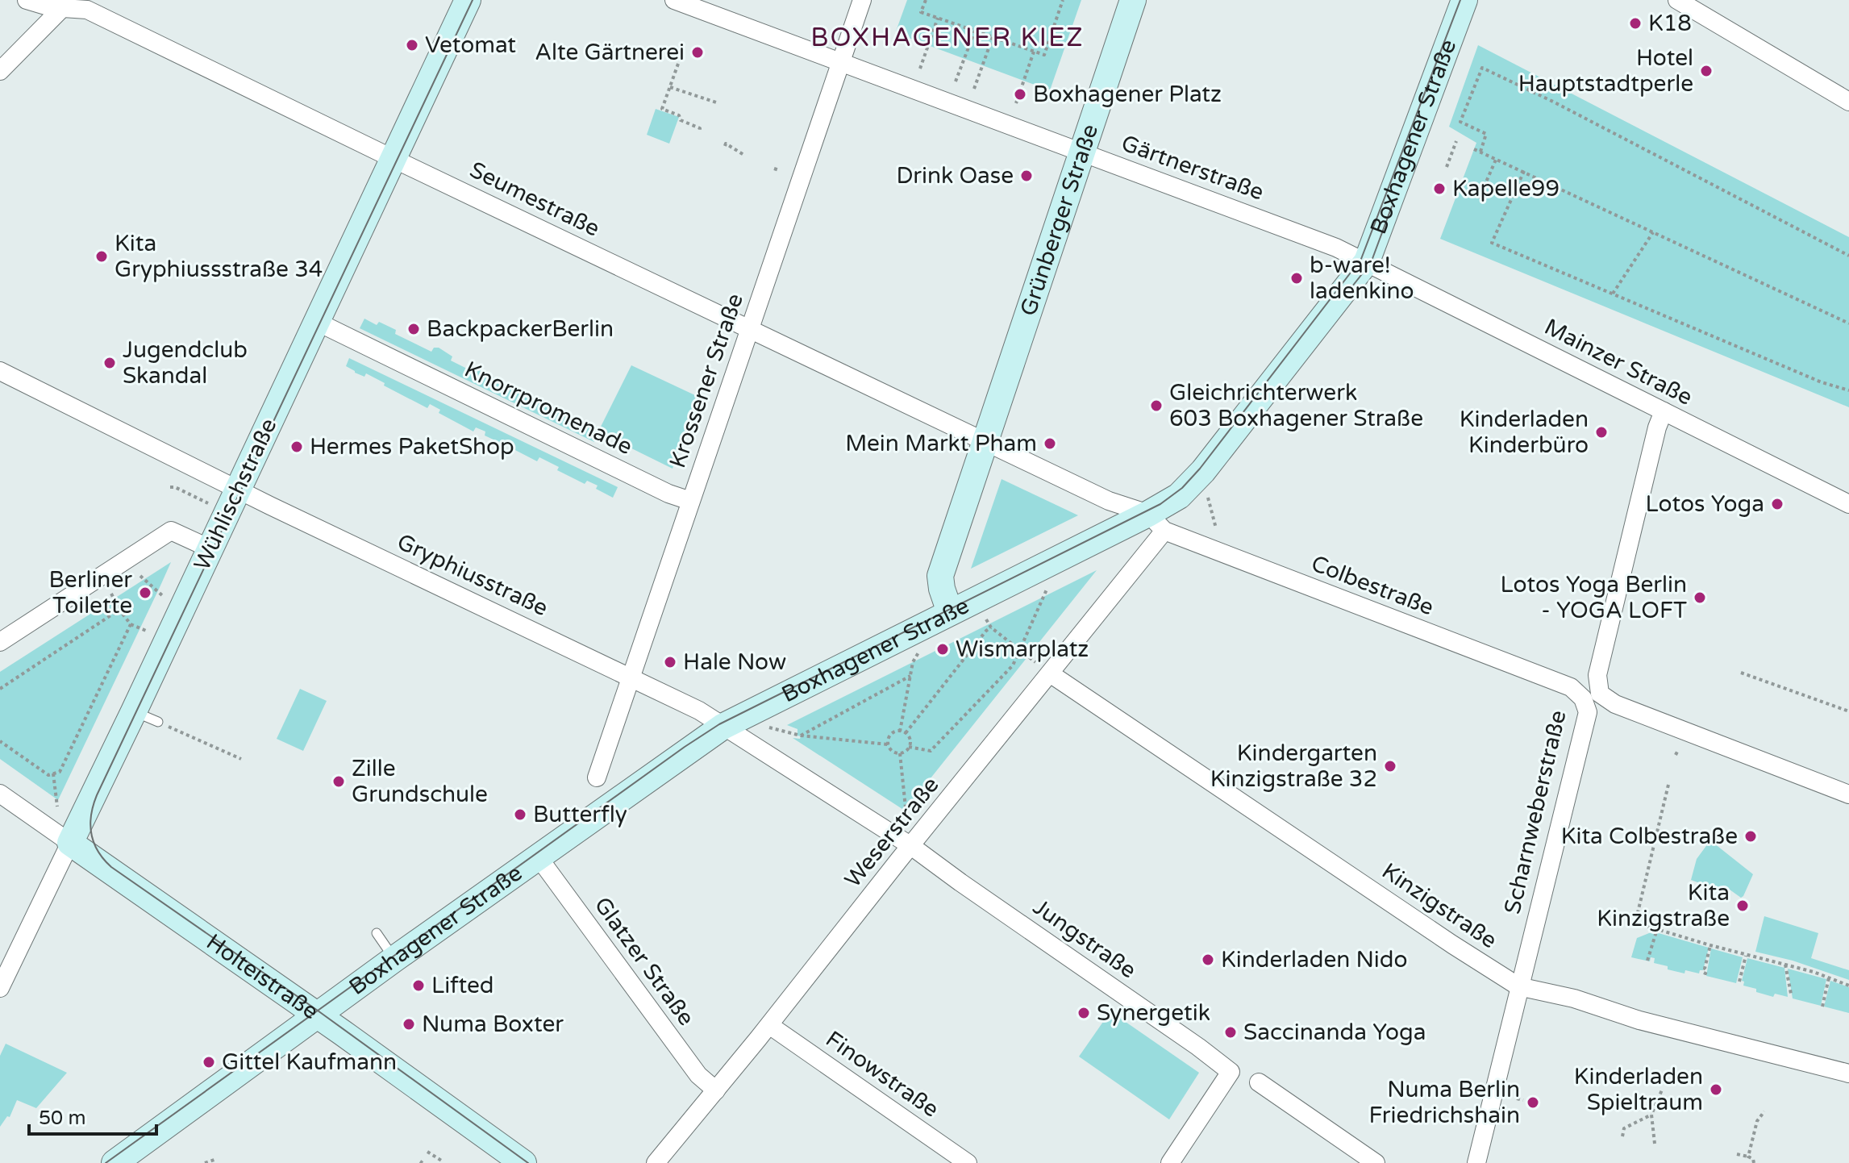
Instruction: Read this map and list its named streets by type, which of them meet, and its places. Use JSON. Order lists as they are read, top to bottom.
{
  "streets": {
    "street": [
      "Boxhagener Straße",
      "Gärtnerstraße",
      "Seumestraße",
      "Grünberger Straße",
      "Mainzer Straße",
      "Krossener Straße",
      "Knorrpromenade",
      "Wühlischstraße",
      "Gryphiusstraße",
      "Colbestraße",
      "Scharnweberstraße",
      "Weserstraße",
      "Kinzigstraße",
      "Jungstraße",
      "Glatzer Straße",
      "Holteistraße",
      "Finowstraße"
    ]
  },
  "crossings": [
    ["Boxhagener Straße", "Gärtnerstraße"],
    ["Boxhagener Straße", "Mainzer Straße"],
    ["Boxhagener Straße", "Gryphiusstraße"],
    ["Boxhagener Straße", "Colbestraße"],
    ["Boxhagener Straße", "Weserstraße"],
    ["Boxhagener Straße", "Glatzer Straße"],
    ["Boxhagener Straße", "Holteistraße"],
    ["Gärtnerstraße", "Grünberger Straße"],
    ["Gärtnerstraße", "Mainzer Straße"],
    ["Gärtnerstraße", "Krossener Straße"],
    ["Seumestraße", "Grünberger Straße"],
    ["Seumestraße", "Krossener Straße"],
    ["Seumestraße", "Wühlischstraße"],
    ["Mainzer Straße", "Scharnweberstraße"],
    ["Krossener Straße", "Knorrpromenade"],
    ["Krossener Straße", "Gryphiusstraße"],
    ["Knorrpromenade", "Wühlischstraße"],
    ["Wühlischstraße", "Gryphiusstraße"],
    ["Wühlischstraße", "Holteistraße"],
    ["Gryphiusstraße", "Weserstraße"],
    ["Gryphiusstraße", "Jungstraße"],
    ["Colbestraße", "Scharnweberstraße"],
    ["Colbestraße", "Weserstraße"],
    ["Scharnweberstraße", "Kinzigstraße"],
    ["Weserstraße", "Kinzigstraße"],
    ["Weserstraße", "Jungstraße"],
    ["Weserstraße", "Glatzer Straße"],
    ["Weserstraße", "Finowstraße"]
  ],
  "districts": ["BOXHAGENER KIEZ"],
  "places": [
    "K18",
    "Vetomat",
    "Alte Gärtnerei",
    "Hotel Hauptstadtperle",
    "Boxhagener Platz",
    "Drink Oase",
    "Kapelle99",
    "Kita Gryphiussstraße 34",
    "b-ware! ladenkino",
    "BackpackerBerlin",
    "Jugendclub Skandal",
    "Gleichrichterwerk 603 Boxhagener Straße",
    "Kinderladen Kinderbüro",
    "Mein Markt Pham",
    "Hermes PaketShop",
    "Lotos Yoga",
    "Berliner Toilette",
    "Lotos Yoga Berlin - YOGA LOFT",
    "Wismarplatz",
    "Hale Now",
    "Kindergarten Kinzigstraße 32",
    "Zille Grundschule",
    "Butterfly",
    "Kita Colbestraße",
    "Kita Kinzigstraße",
    "Kinderladen Nido",
    "Lifted",
    "Synergetik",
    "Numa Boxter",
    "Saccinanda Yoga",
    "Gittel Kaufmann",
    "Kinderladen Spieltraum",
    "Numa Berlin Friedrichshain"
  ],
  "scale_bar": "50 m"
}
